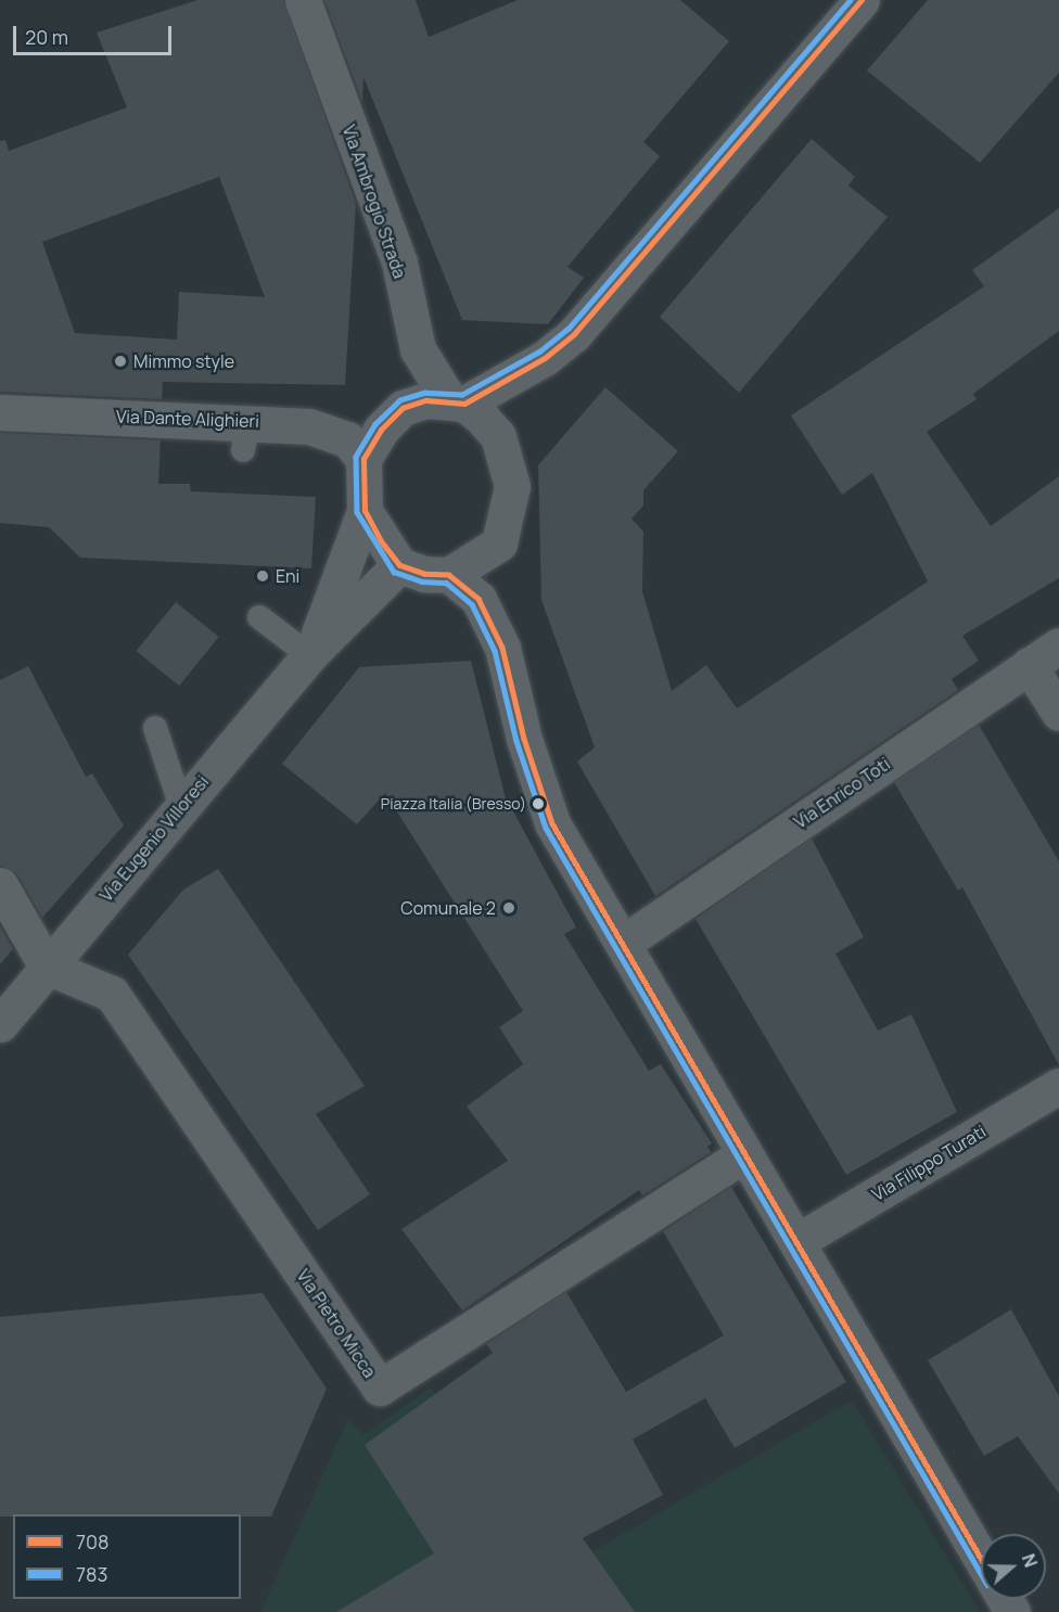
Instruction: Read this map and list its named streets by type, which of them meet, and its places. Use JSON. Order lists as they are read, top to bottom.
{
  "streets": {
    "street": [
      "Via Ambrogio Strada",
      "Via Dante Alighieri",
      "Via Enrico Toti",
      "Via Eugenio Villoresi",
      "Via Filippo Turati",
      "Via Pietro Micca"
    ]
  },
  "crossings": [
    ["Via Ambrogio Strada", "Via Dante Alighieri"],
    ["Via Ambrogio Strada", "Via Eugenio Villoresi"],
    ["Via Dante Alighieri", "Via Eugenio Villoresi"],
    ["Via Eugenio Villoresi", "Via Pietro Micca"]
  ],
  "places": [
    "Mimmo style",
    "Eni",
    "Piazza Italia (Bresso)",
    "Comunale 2"
  ],
  "lines": ["transit line 708", "transit line 783"],
  "legend": ["708", "783"],
  "scale_bar": "20 m",
  "north": "right"
}
